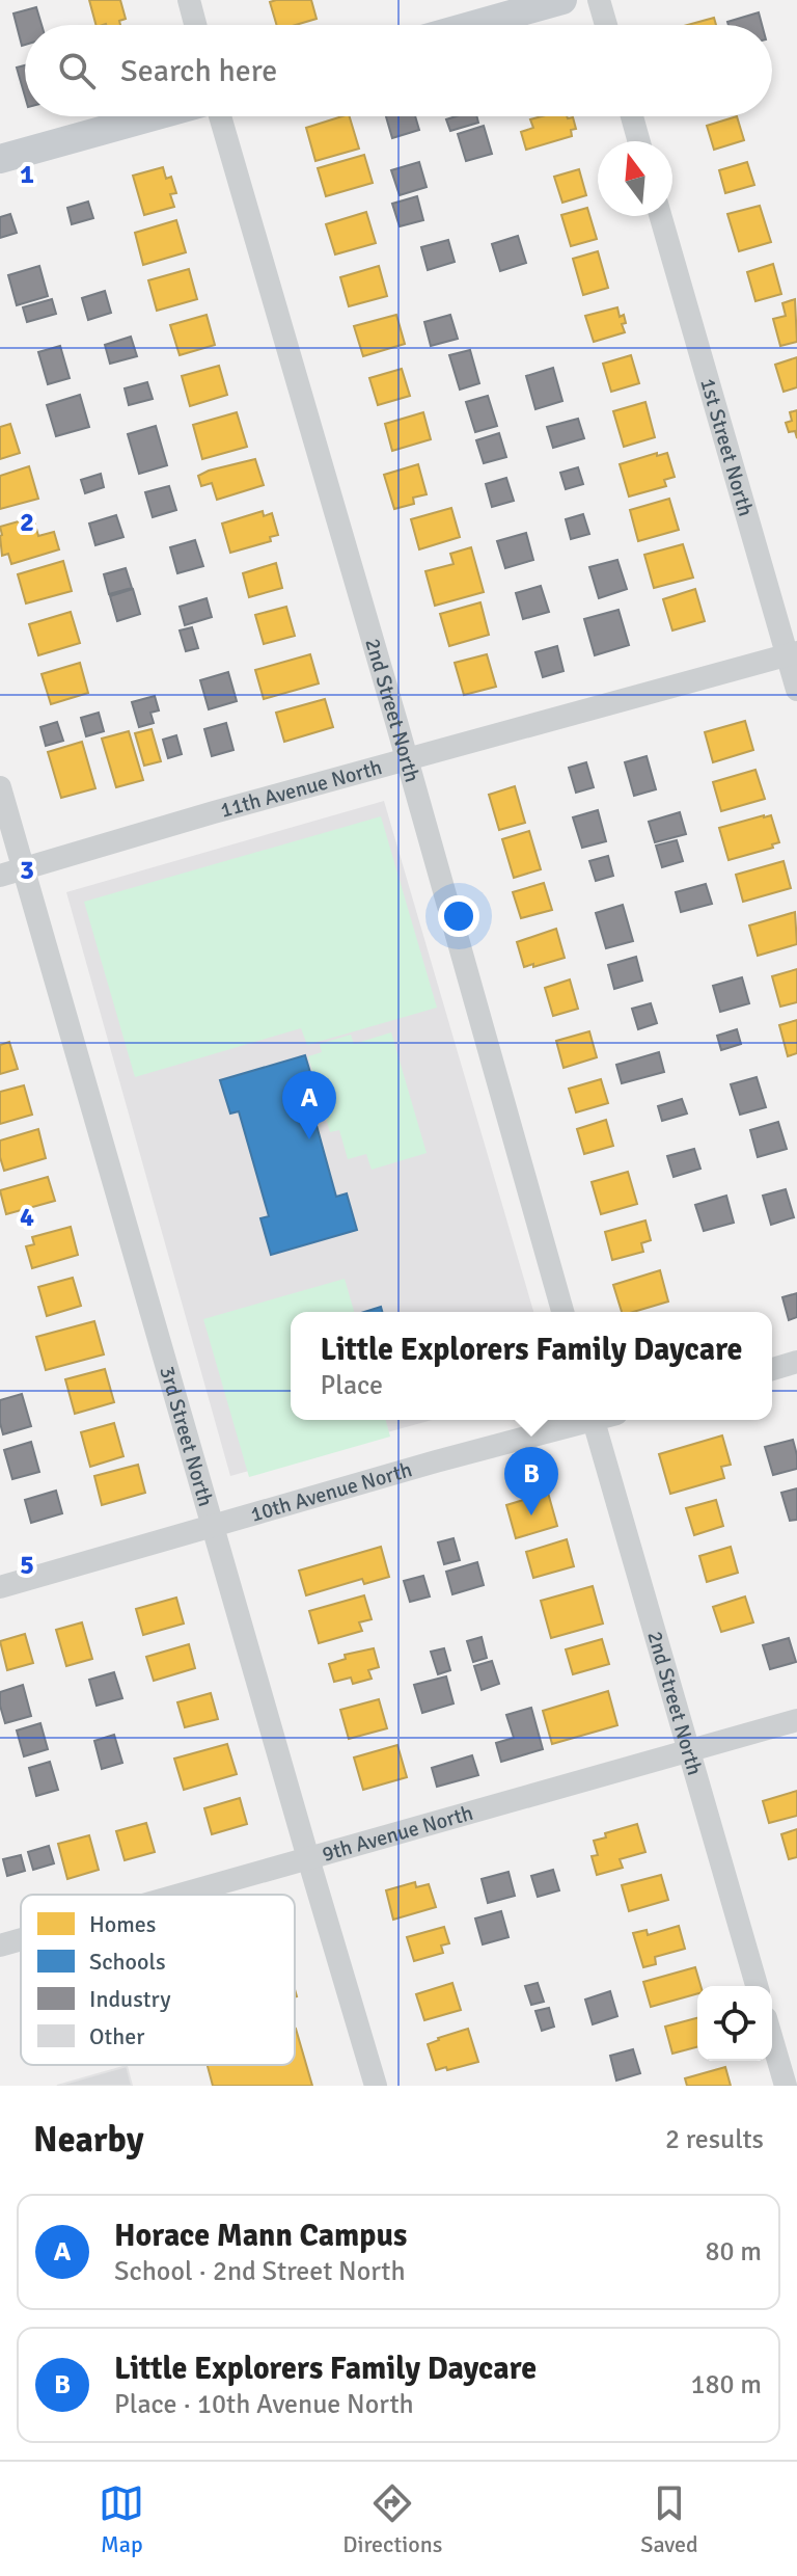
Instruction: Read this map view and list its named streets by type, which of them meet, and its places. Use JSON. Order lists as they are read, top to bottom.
{
  "streets": {
    "street": [
      "1st Street North",
      "2nd Street North",
      "11th Avenue North",
      "3rd Street North",
      "10th Avenue North",
      "9th Avenue North"
    ]
  },
  "crossings": [
    ["1st Street North", "11th Avenue North"],
    ["2nd Street North", "11th Avenue North"],
    ["2nd Street North", "9th Avenue North"],
    ["11th Avenue North", "3rd Street North"],
    ["3rd Street North", "10th Avenue North"],
    ["3rd Street North", "9th Avenue North"]
  ],
  "legend": [
    "Homes",
    "Schools",
    "Industry",
    "Other"
  ],
  "north": "top",
  "page": {
    "search": "Search here",
    "pins": ["A", "B"],
    "popup": ["Little Explorers Family Daycare", "Place"],
    "heading": ["Nearby", "2 results"],
    "list": [
      {
        "mark": "A",
        "name": "Horace Mann Campus",
        "note": "School · 2nd Street North",
        "value": "80 m"
      },
      {
        "mark": "B",
        "name": "Little Explorers Family Daycare",
        "note": "Place · 10th Avenue North",
        "value": "180 m"
      }
    ],
    "nav": ["Map", "Directions", "Saved"]
  },
  "grid": {
    "rows": [
      "1",
      "2",
      "3",
      "4",
      "5"
    ]
  }
}
